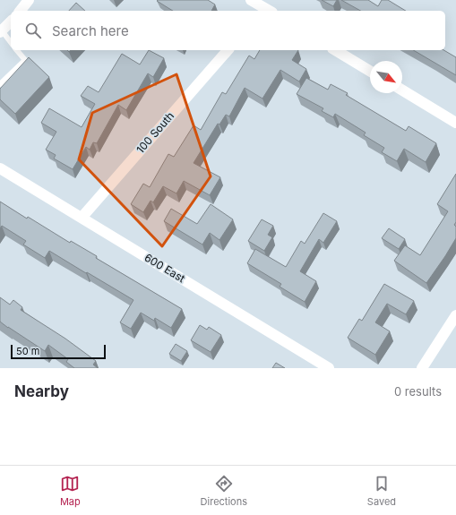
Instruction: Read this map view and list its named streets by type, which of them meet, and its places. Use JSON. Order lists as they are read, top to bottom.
{
  "streets": {
    "street": ["100 South", "600 East"]
  },
  "crossings": [
    ["100 South", "600 East"]
  ],
  "scale_bar": "50 m",
  "north": "bottom right",
  "page": {
    "search": "Search here",
    "scale": "50 m",
    "heading": ["Nearby", "0 results"],
    "nav": ["Map", "Directions", "Saved"]
  }
}
